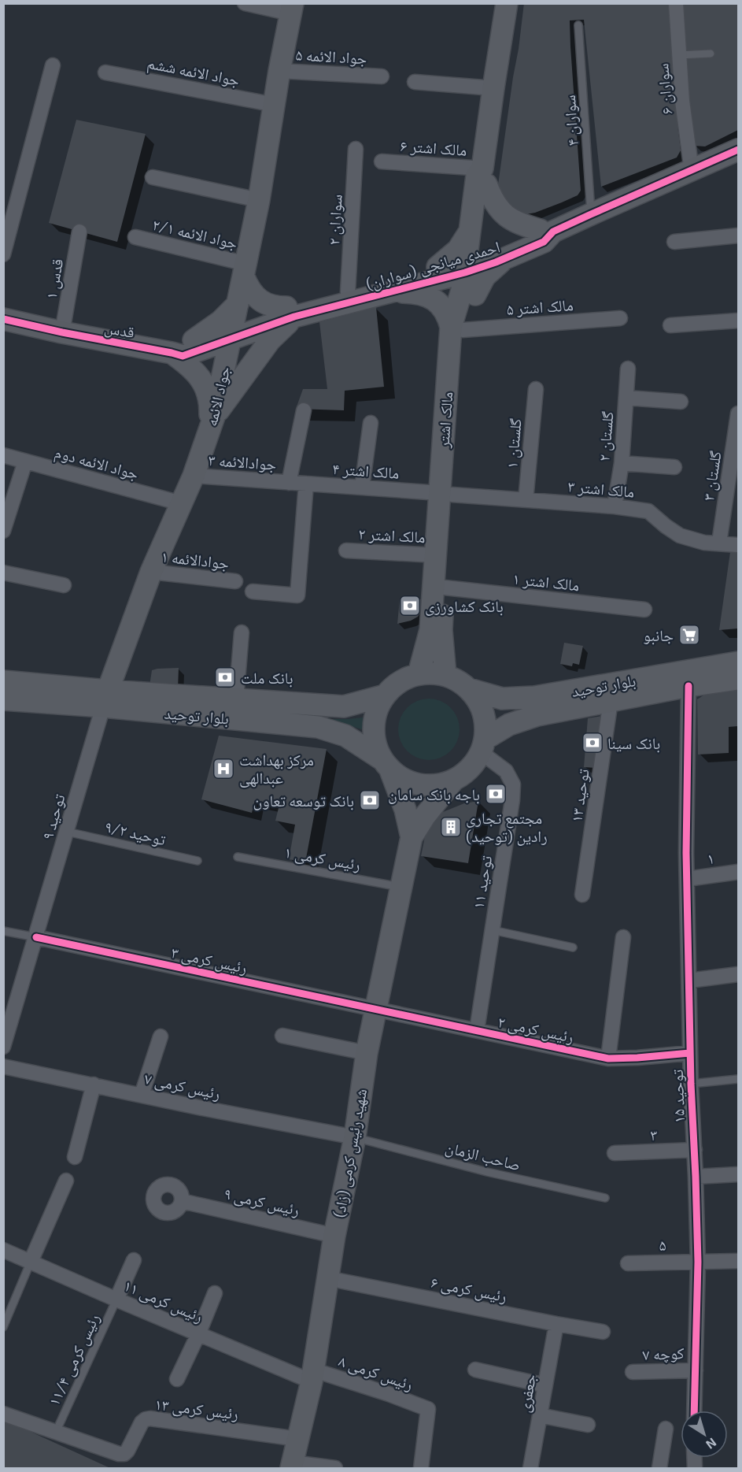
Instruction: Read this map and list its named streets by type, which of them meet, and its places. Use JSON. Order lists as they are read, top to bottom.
{
  "streets": {
    "main road": [
      "احمدی میانجی (سواران)",
      "قدس",
      "جواد الائمه",
      "مالک اشتر",
      "بلوار توحید",
      "شهید رئیس کرمی (زاد)"
    ],
    "street": [
      "جواد الائمه ۵",
      "جواد الائمه ششم",
      "سواران ۶",
      "مالک اشتر ۶",
      "سواران ۲",
      "جواد الائمه ۲/۱",
      "قدس ۱",
      "مالک اشتر ۵",
      "گلستان ۲",
      "گلستان ۱",
      "جوادالائمه ۳",
      "جواد الائمه دوم",
      "مالک اشتر ۴",
      "گلستان ۳",
      "مالک اشتر ۳",
      "مالک اشتر ۲",
      "جوادالائمه ۱",
      "مالک اشتر ۱",
      "توحید ۱۳",
      "توحید ۹",
      "۱",
      "توحید ۱۱",
      "رئیس کرمی ۳",
      "رئیس کرمی ۲",
      "رئیس کرمی ۷",
      "توحید ۱۵",
      "۳",
      "رئیس کرمی ۹",
      "۵",
      "رئیس کرمی ۶",
      "رئیس کرمی ۱۱",
      "کوچه ۷",
      "رئیس کرمی ۸",
      "جعفری",
      "رئیس کرمی ۱۳"
    ],
    "lane": [
      "سواران ۴",
      "توحید ۹/۲",
      "رئیس کرمی ۱",
      "صاحب الزمان",
      "رئیس کرمی ۱۱/۴"
    ]
  },
  "crossings": [
    ["جواد الائمه ۵", "جواد الائمه"],
    ["جواد الائمه ششم", "جواد الائمه"],
    ["سواران ۶", "احمدی میانجی (سواران)"],
    ["سواران ۴", "احمدی میانجی (سواران)"],
    ["مالک اشتر ۶", "مالک اشتر"],
    ["سواران ۲", "احمدی میانجی (سواران)"],
    ["جواد الائمه ۲/۱", "جواد الائمه"],
    ["احمدی میانجی (سواران)", "قدس"],
    ["احمدی میانجی (سواران)", "جواد الائمه"],
    ["احمدی میانجی (سواران)", "مالک اشتر"],
    ["قدس ۱", "قدس"],
    ["مالک اشتر ۵", "مالک اشتر"],
    ["قدس", "جواد الائمه"],
    ["جواد الائمه", "جوادالائمه ۳"],
    ["جواد الائمه", "جواد الائمه دوم"],
    ["جواد الائمه", "جوادالائمه ۱"],
    ["جواد الائمه", "بلوار توحید"],
    ["جواد الائمه", "توحید ۹"],
    ["مالک اشتر", "مالک اشتر ۴"],
    ["مالک اشتر", "مالک اشتر ۳"],
    ["مالک اشتر", "مالک اشتر ۲"],
    ["مالک اشتر", "مالک اشتر ۱"],
    ["مالک اشتر", "بلوار توحید"],
    ["مالک اشتر", "توحید ۱۱"],
    ["گلستان ۲", "مالک اشتر ۳"],
    ["گلستان ۱", "مالک اشتر ۳"],
    ["جوادالائمه ۳", "مالک اشتر ۴"],
    ["مالک اشتر ۴", "مالک اشتر ۳"],
    ["گلستان ۳", "مالک اشتر ۳"],
    ["بلوار توحید", "توحید ۱۳"],
    ["بلوار توحید", "توحید ۹"],
    ["بلوار توحید", "توحید ۱۱"],
    ["بلوار توحید", "توحید ۱۵"],
    ["توحید ۹", "توحید ۹/۲"],
    ["توحید ۹", "رئیس کرمی ۳"],
    ["رئیس کرمی ۱", "شهید رئیس کرمی (زاد)"],
    ["۱", "توحید ۱۵"],
    ["توحید ۱۱", "رئیس کرمی ۲"],
    ["رئیس کرمی ۳", "رئیس کرمی ۲"],
    ["رئیس کرمی ۳", "شهید رئیس کرمی (زاد)"],
    ["رئیس کرمی ۲", "توحید ۱۵"],
    ["رئیس کرمی ۲", "شهید رئیس کرمی (زاد)"],
    ["رئیس کرمی ۷", "شهید رئیس کرمی (زاد)"],
    ["رئیس کرمی ۷", "صاحب الزمان"],
    ["توحید ۱۵", "۳"],
    ["توحید ۱۵", "۵"],
    ["توحید ۱۵", "کوچه ۷"],
    ["شهید رئیس کرمی (زاد)", "صاحب الزمان"],
    ["شهید رئیس کرمی (زاد)", "رئیس کرمی ۹"],
    ["شهید رئیس کرمی (زاد)", "رئیس کرمی ۶"],
    ["شهید رئیس کرمی (زاد)", "رئیس کرمی ۱۱"],
    ["شهید رئیس کرمی (زاد)", "رئیس کرمی ۸"],
    ["شهید رئیس کرمی (زاد)", "رئیس کرمی ۱۳"],
    ["رئیس کرمی ۶", "جعفری"],
    ["رئیس کرمی ۱۱", "رئیس کرمی ۱۱/۴"],
    ["رئیس کرمی ۱۱", "رئیس کرمی ۸"],
    ["رئیس کرمی ۱۱/۴", "رئیس کرمی ۱۳"]
  ],
  "places": {
    "bank": [
      "بانک کشاورزی",
      "بانک ملت",
      "بانک سینا",
      "باجه بانک سامان",
      "بانک توسعه تعاون"
    ],
    "supermarket": ["جانبو"],
    "hospital": ["مرکز بهداشت عبدالهی"],
    "building": ["مجتمع تجاری رادین (توحید)"]
  },
  "north": "bottom right"
}
